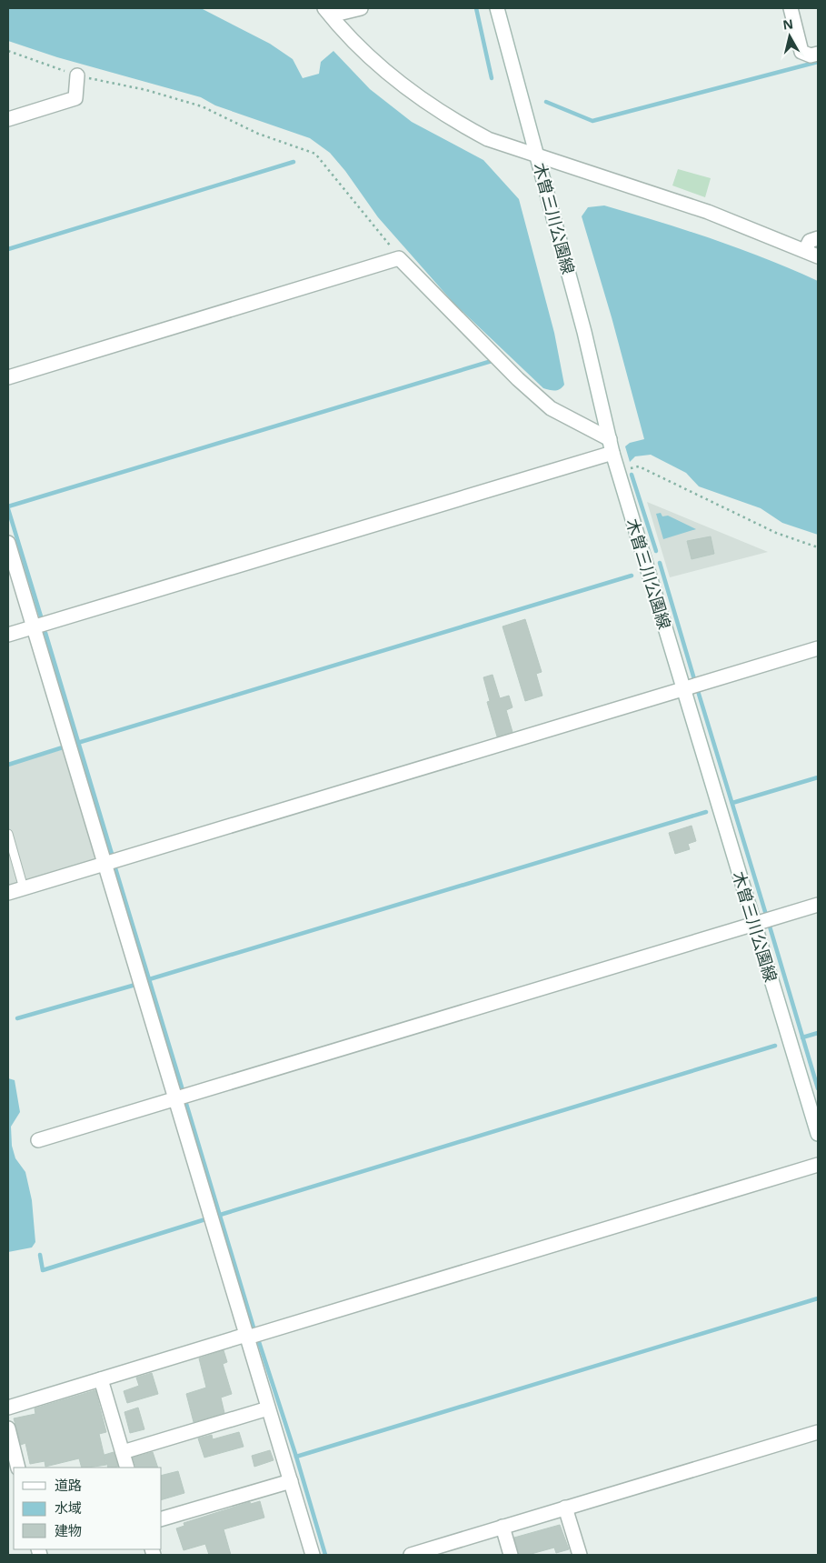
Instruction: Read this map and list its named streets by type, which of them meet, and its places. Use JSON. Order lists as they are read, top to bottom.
{
  "streets": {
    "street": ["木曽三川公園線"]
  },
  "legend": ["道路", "水域", "建物"],
  "north": "top"
}
